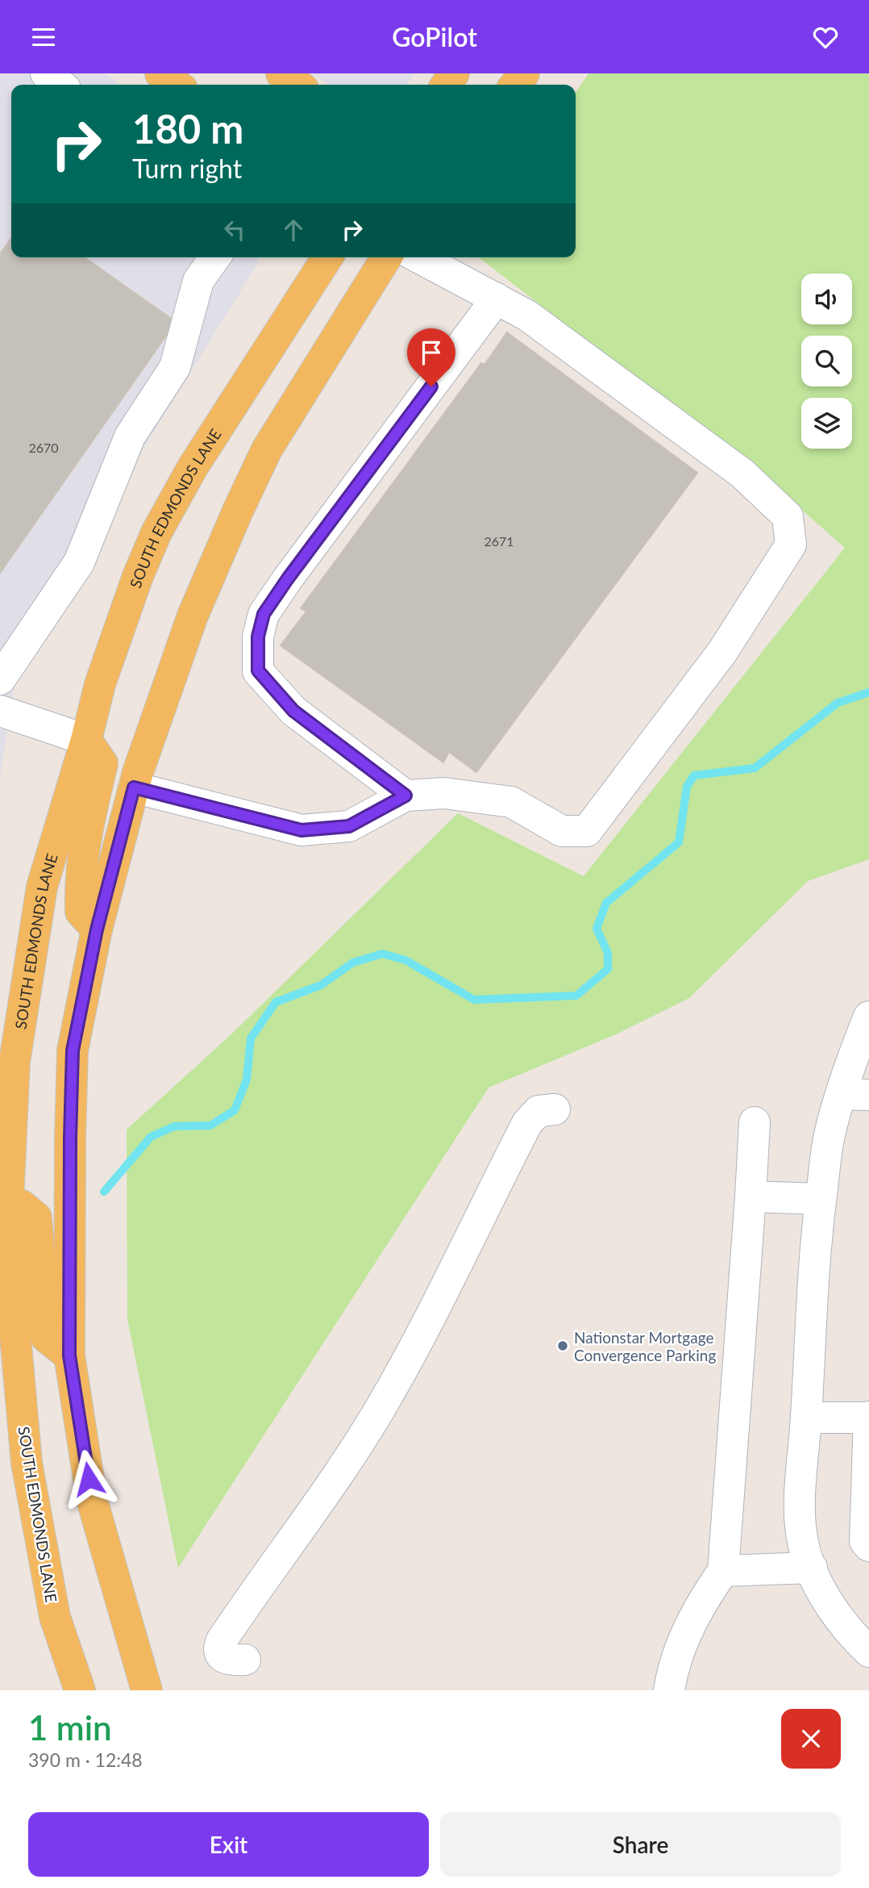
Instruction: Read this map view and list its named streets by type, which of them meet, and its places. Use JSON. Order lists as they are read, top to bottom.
{
  "streets": {
    "main road": ["SOUTH EDMONDS LANE"]
  },
  "places": ["Nationstar Mortgage Convergence Parking"],
  "house_numbers": ["2670", "2671"],
  "page": {
    "header": "GoPilot",
    "turn": ["180 m", "Turn right"],
    "heading": ["1 min", "390 m · 12:48"],
    "buttons": ["Exit", "Share"]
  }
}
